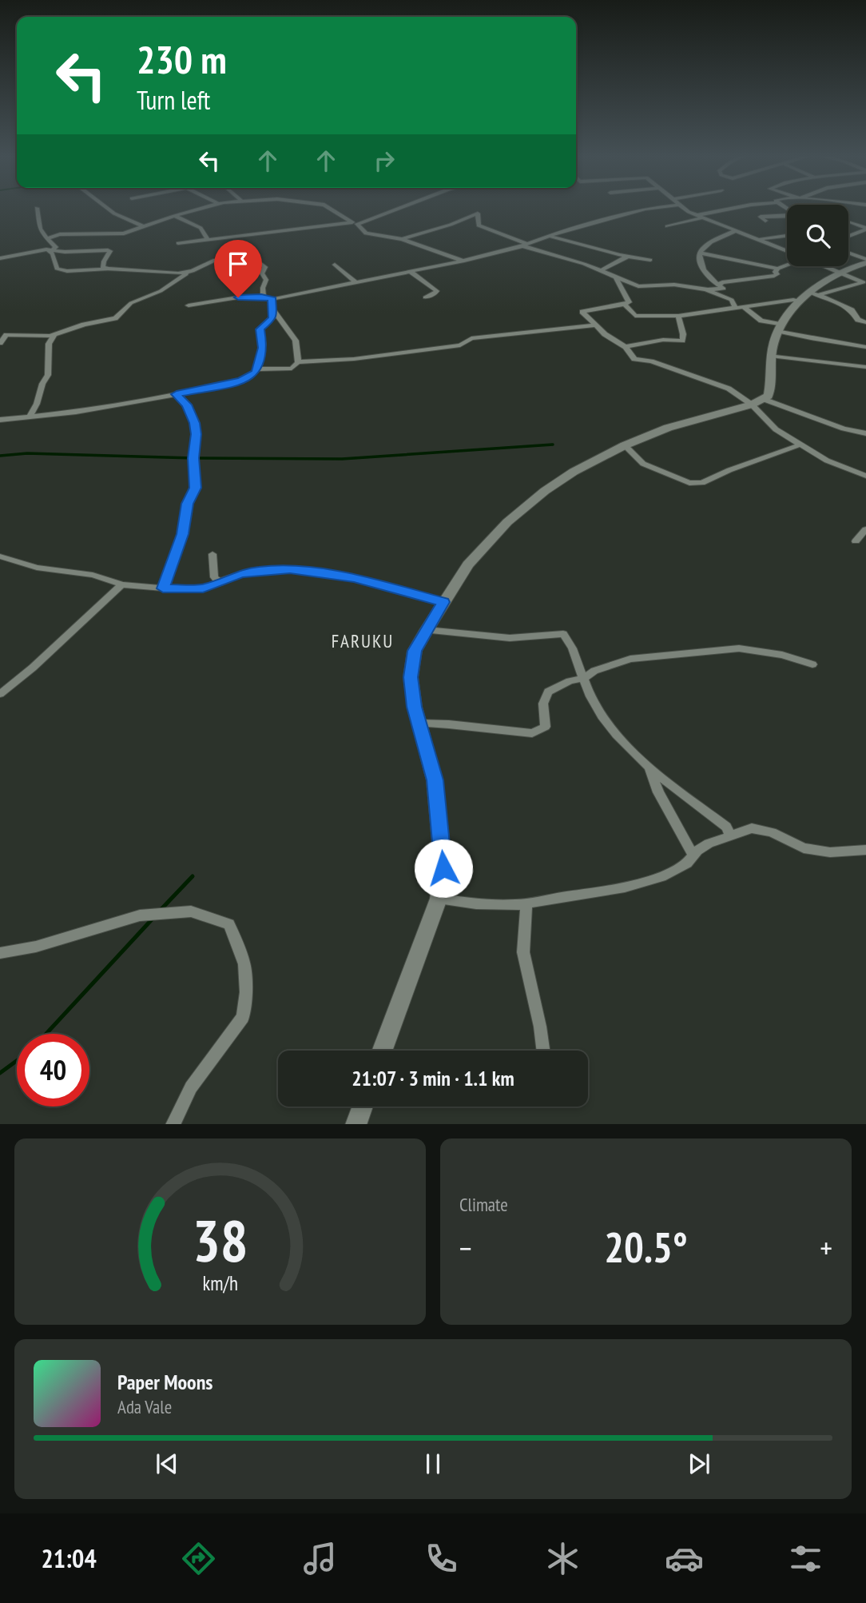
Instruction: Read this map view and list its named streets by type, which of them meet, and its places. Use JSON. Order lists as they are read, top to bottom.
{
  "districts": ["FARUKU"],
  "page": {
    "turn": ["230 m", "Turn left"],
    "limit": "40",
    "trip": "21:07 · 3 min · 1.1 km",
    "tile": "Climate",
    "heat": ["−", "20.5°", "+"],
    "song": ["Paper Moons", "Ada Vale"],
    "tabs": "21:04",
    "gauge": ["38", "km/h"]
  }
}
